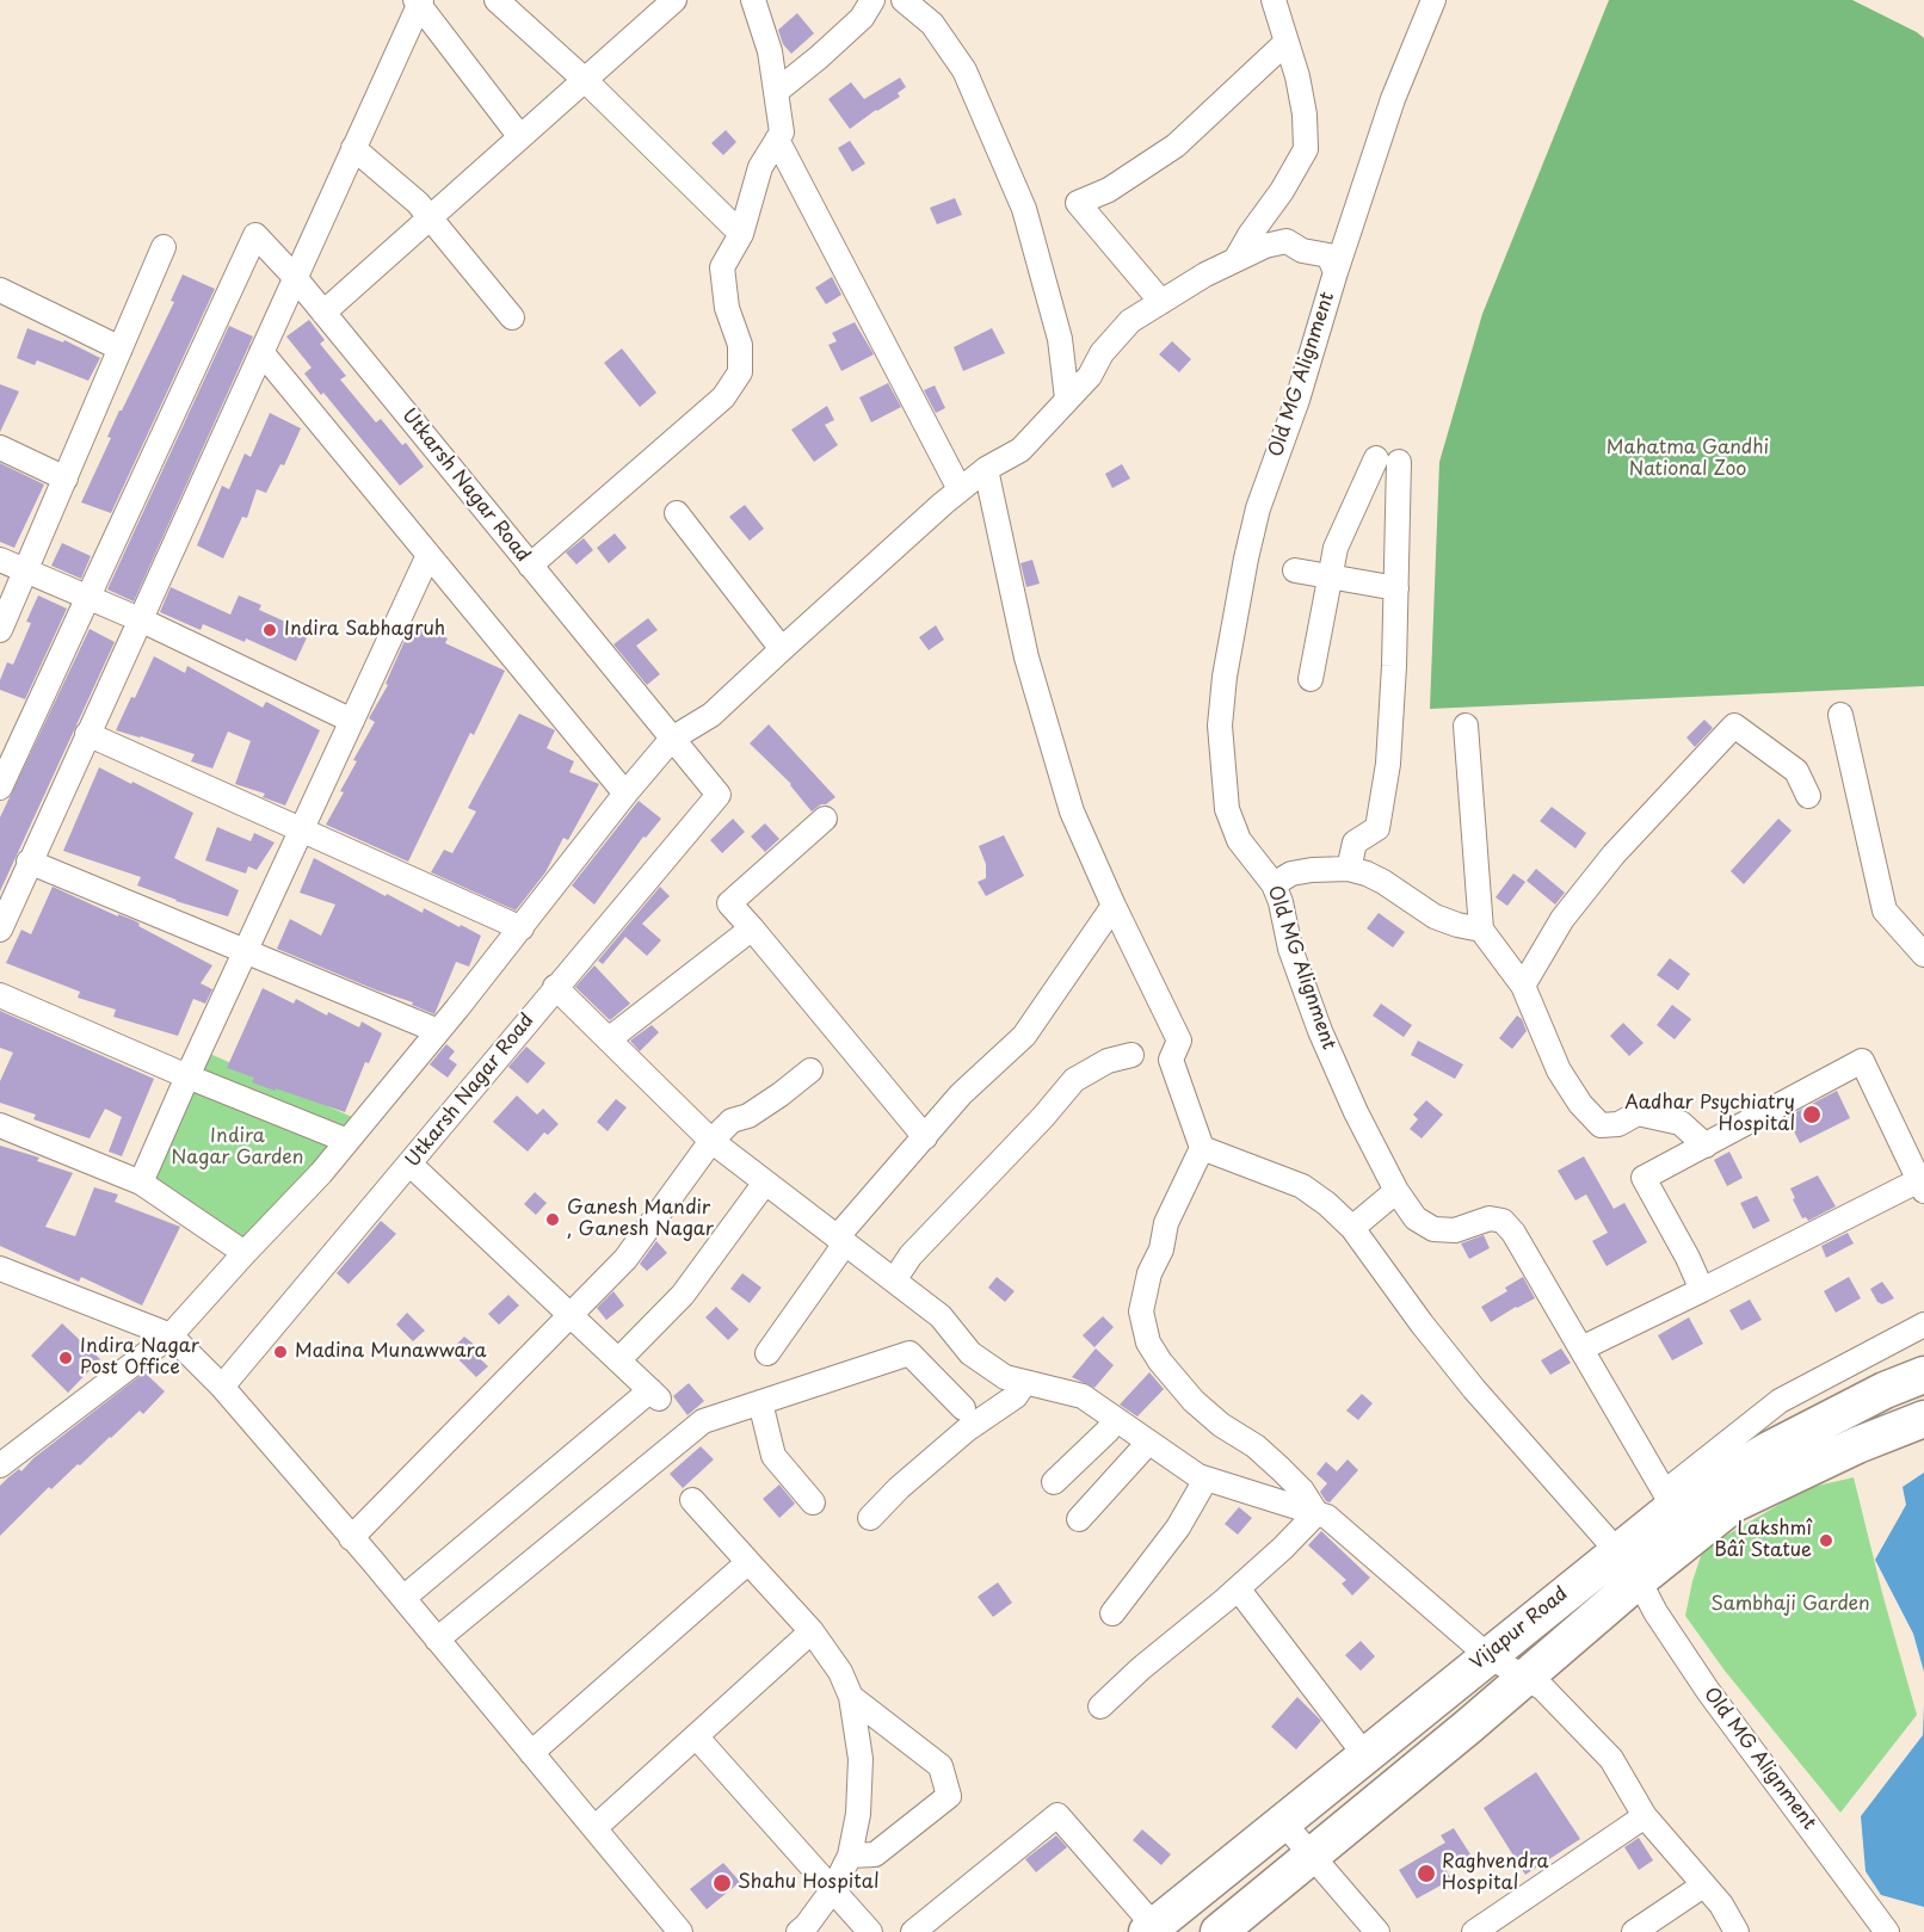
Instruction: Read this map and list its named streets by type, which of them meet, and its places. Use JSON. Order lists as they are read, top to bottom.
{
  "streets": {
    "main road": ["Vijapur Road"],
    "street": ["Old MG Alignment", "Utkarsh Nagar Road"]
  },
  "crossings": [
    ["Old MG Alignment", "Vijapur Road"]
  ],
  "parks": ["Mahatma Gandhi National Zoo", "Indira Nagar Garden", "Sambhaji Garden"],
  "places": [
    "Indira Sabhagruh",
    "Aadhar Psychiatry Hospital",
    "Ganesh Mandir , Ganesh Nagar",
    "Madina Munawwara",
    "Indira Nagar Post Office",
    "Lakshmî Bâî Statue",
    "Raghvendra Hospital",
    "Shahu Hospital"
  ]
}
